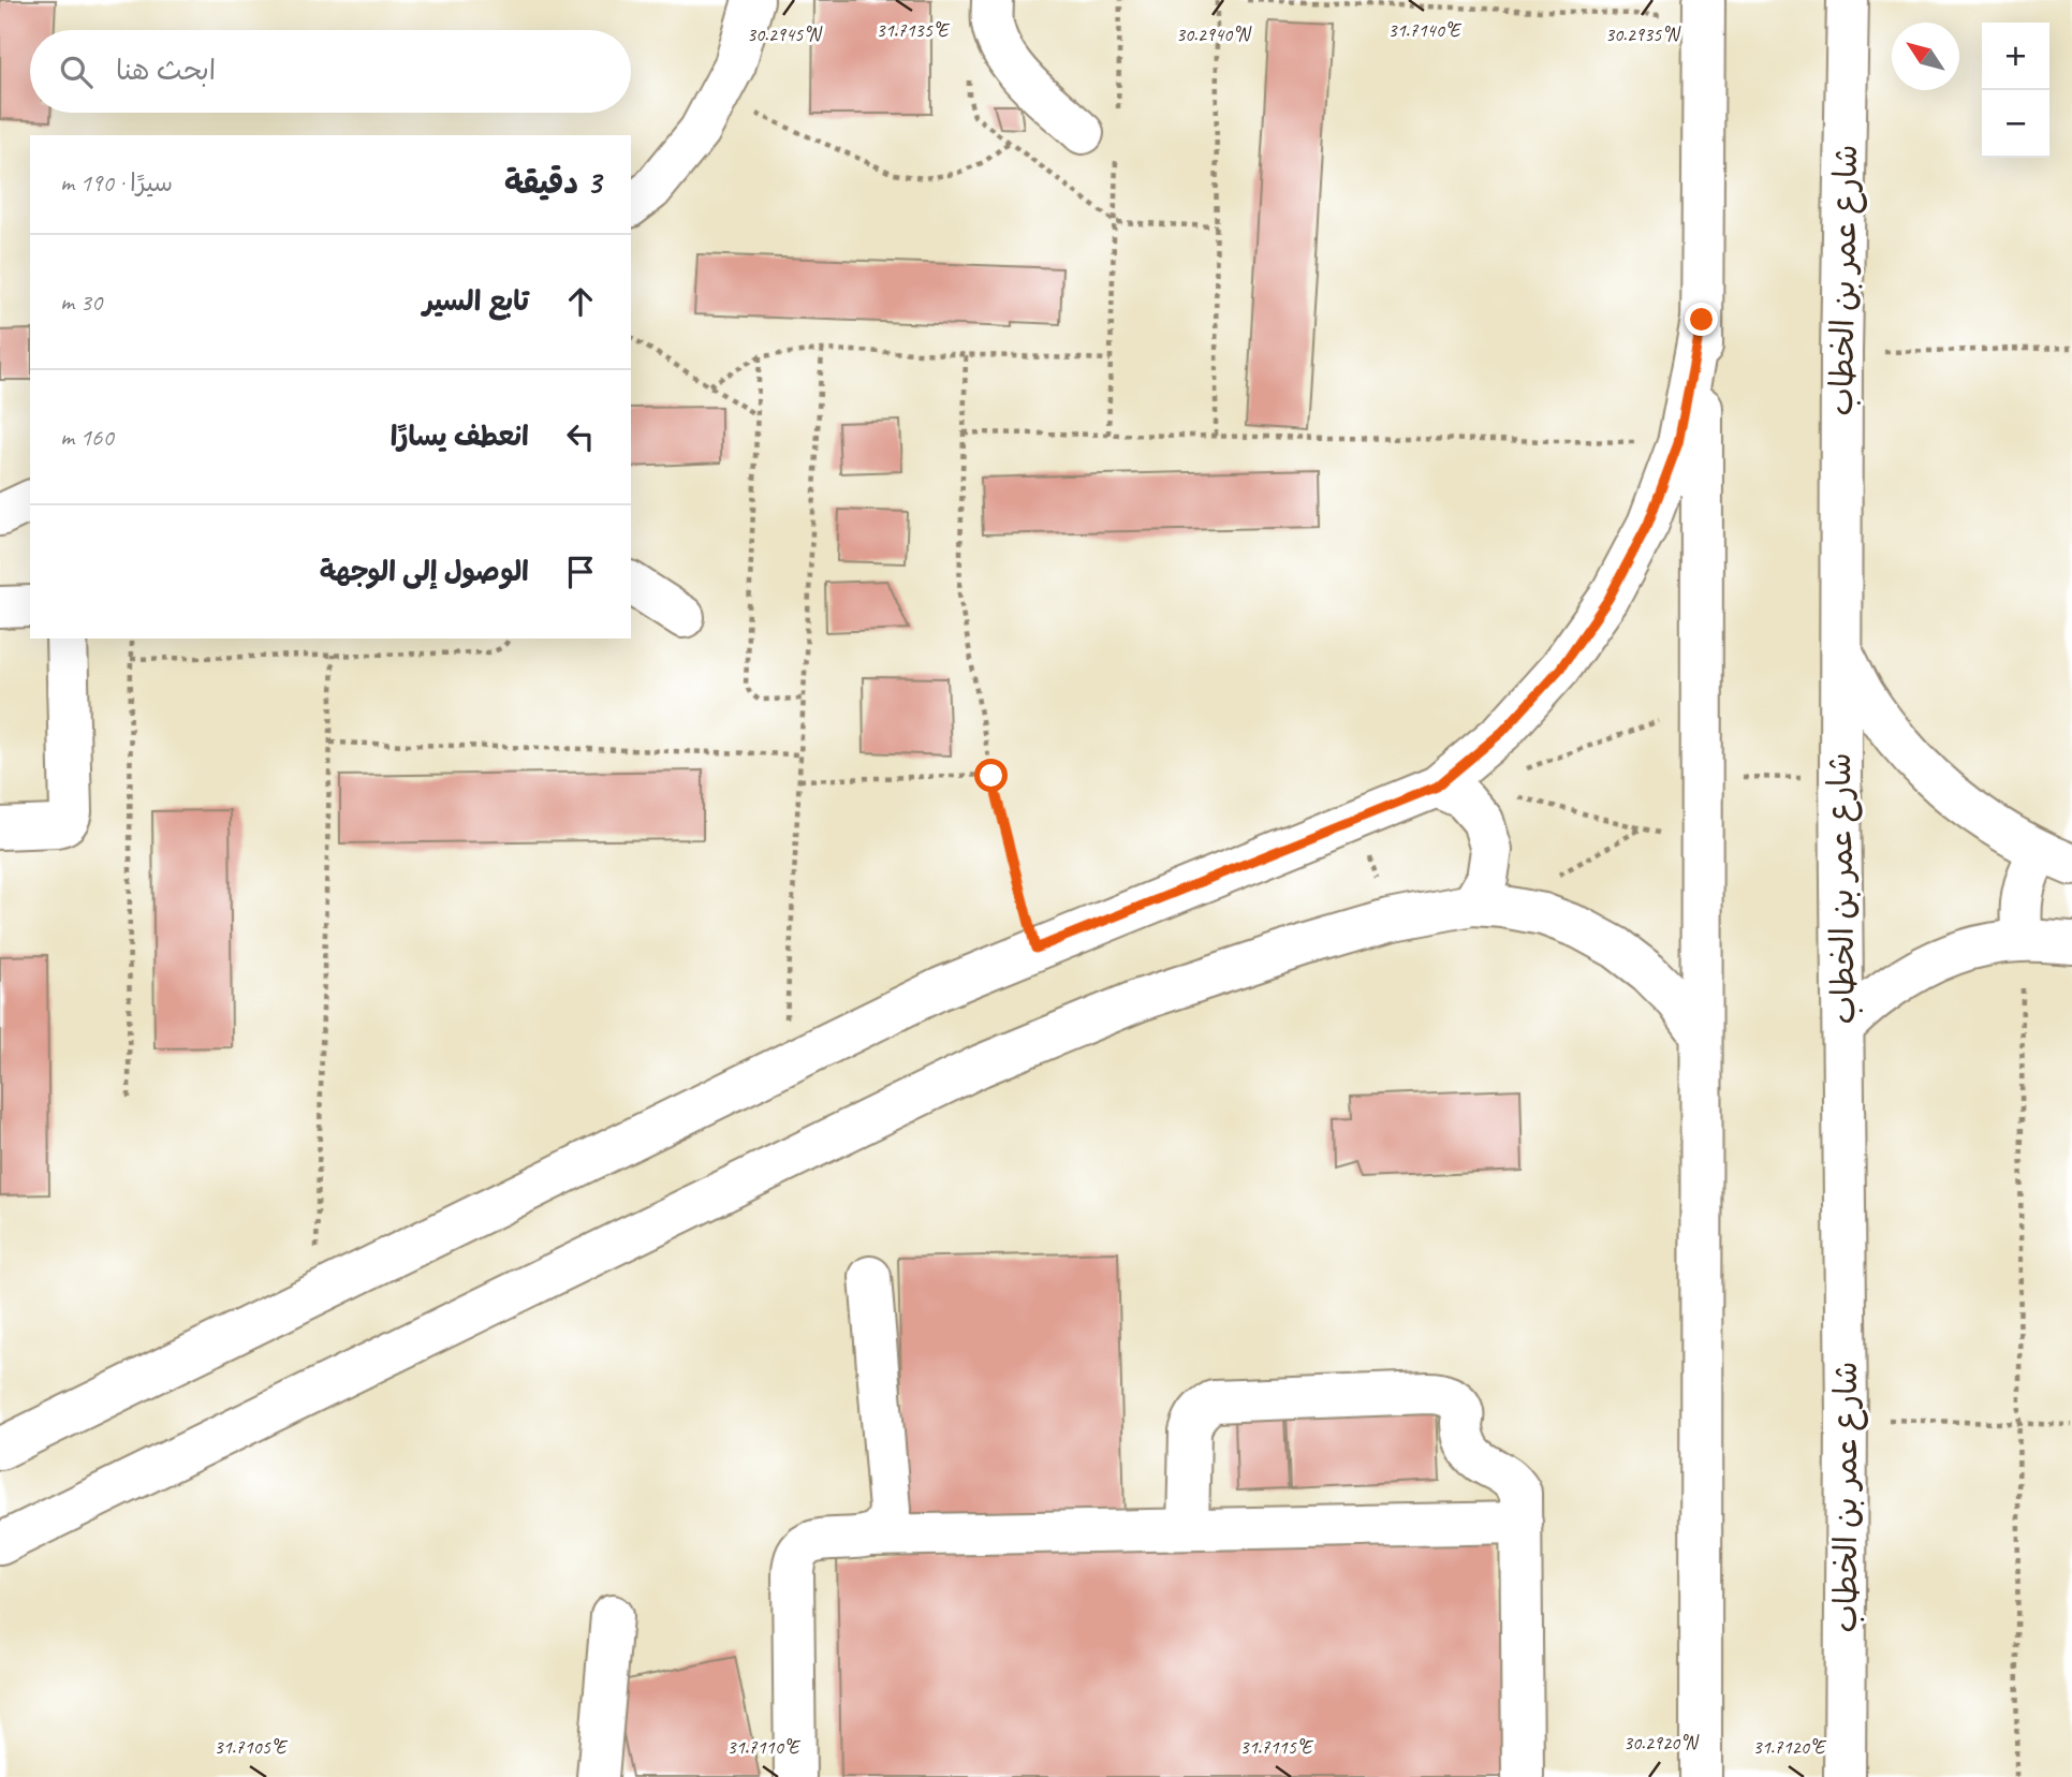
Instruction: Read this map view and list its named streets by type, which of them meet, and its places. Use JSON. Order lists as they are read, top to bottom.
{
  "streets": {
    "street": ["شارع عمر بن الخطاب"]
  },
  "north": "top left",
  "page": {
    "map_buttons": ["+", "−"],
    "search": "ابحث هنا",
    "heading": ["3 دقيقة", "سيرًا · 190 m"],
    "list": [
      ["تابع السير", "30 m"],
      ["انعطف يسارًا", "160 m"],
      "الوصول إلى الوجهة"
    ]
  },
  "coordinates": [
    "31.7135°E",
    "31.7140°E",
    "30.2940°N",
    "30.2945°N",
    "30.2935°N",
    "30.2920°N",
    "31.7105°E",
    "31.7110°E",
    "31.7115°E",
    "31.7120°E"
  ]
}
